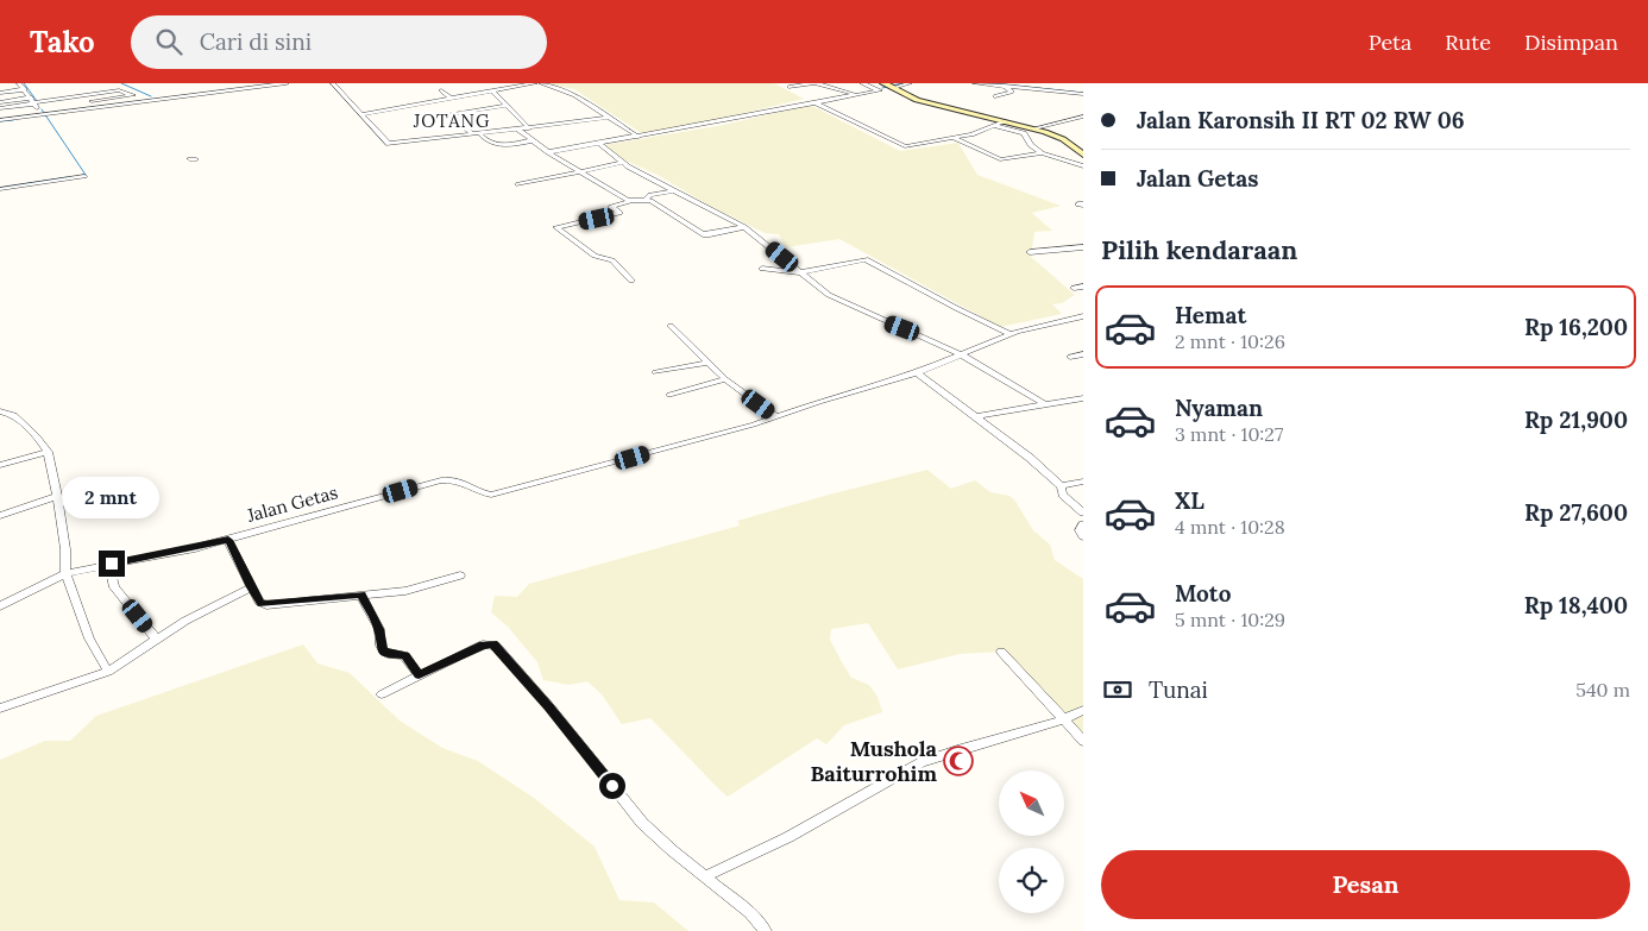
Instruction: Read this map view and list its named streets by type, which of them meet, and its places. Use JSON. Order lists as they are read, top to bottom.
{
  "streets": {
    "street": ["Jalan Getas"]
  },
  "districts": ["JOTANG"],
  "places": {
    "mosque": ["Mushola Baiturrohim"]
  },
  "north": "top left",
  "page": {
    "header": "Tako",
    "search": "Cari di sini",
    "nav": ["Peta", "Rute", "Disimpan"],
    "banner": ["Jalan Karonsih II RT 02 RW 06", "Jalan Getas"],
    "heading": "Pilih kendaraan",
    "list": [
      {
        "name": "Hemat",
        "note": "2 mnt · 10:26",
        "value": "Rp 16,200"
      },
      {
        "name": "Nyaman",
        "note": "3 mnt · 10:27",
        "value": "Rp 21,900"
      },
      {
        "name": "XL",
        "note": "4 mnt · 10:28",
        "value": "Rp 27,600"
      },
      {
        "name": "Moto",
        "note": "5 mnt · 10:29",
        "value": "Rp 18,400"
      }
    ],
    "bubble": "2 mnt",
    "pay": ["Tunai", "540 m"],
    "buttons": "Pesan"
  }
}
